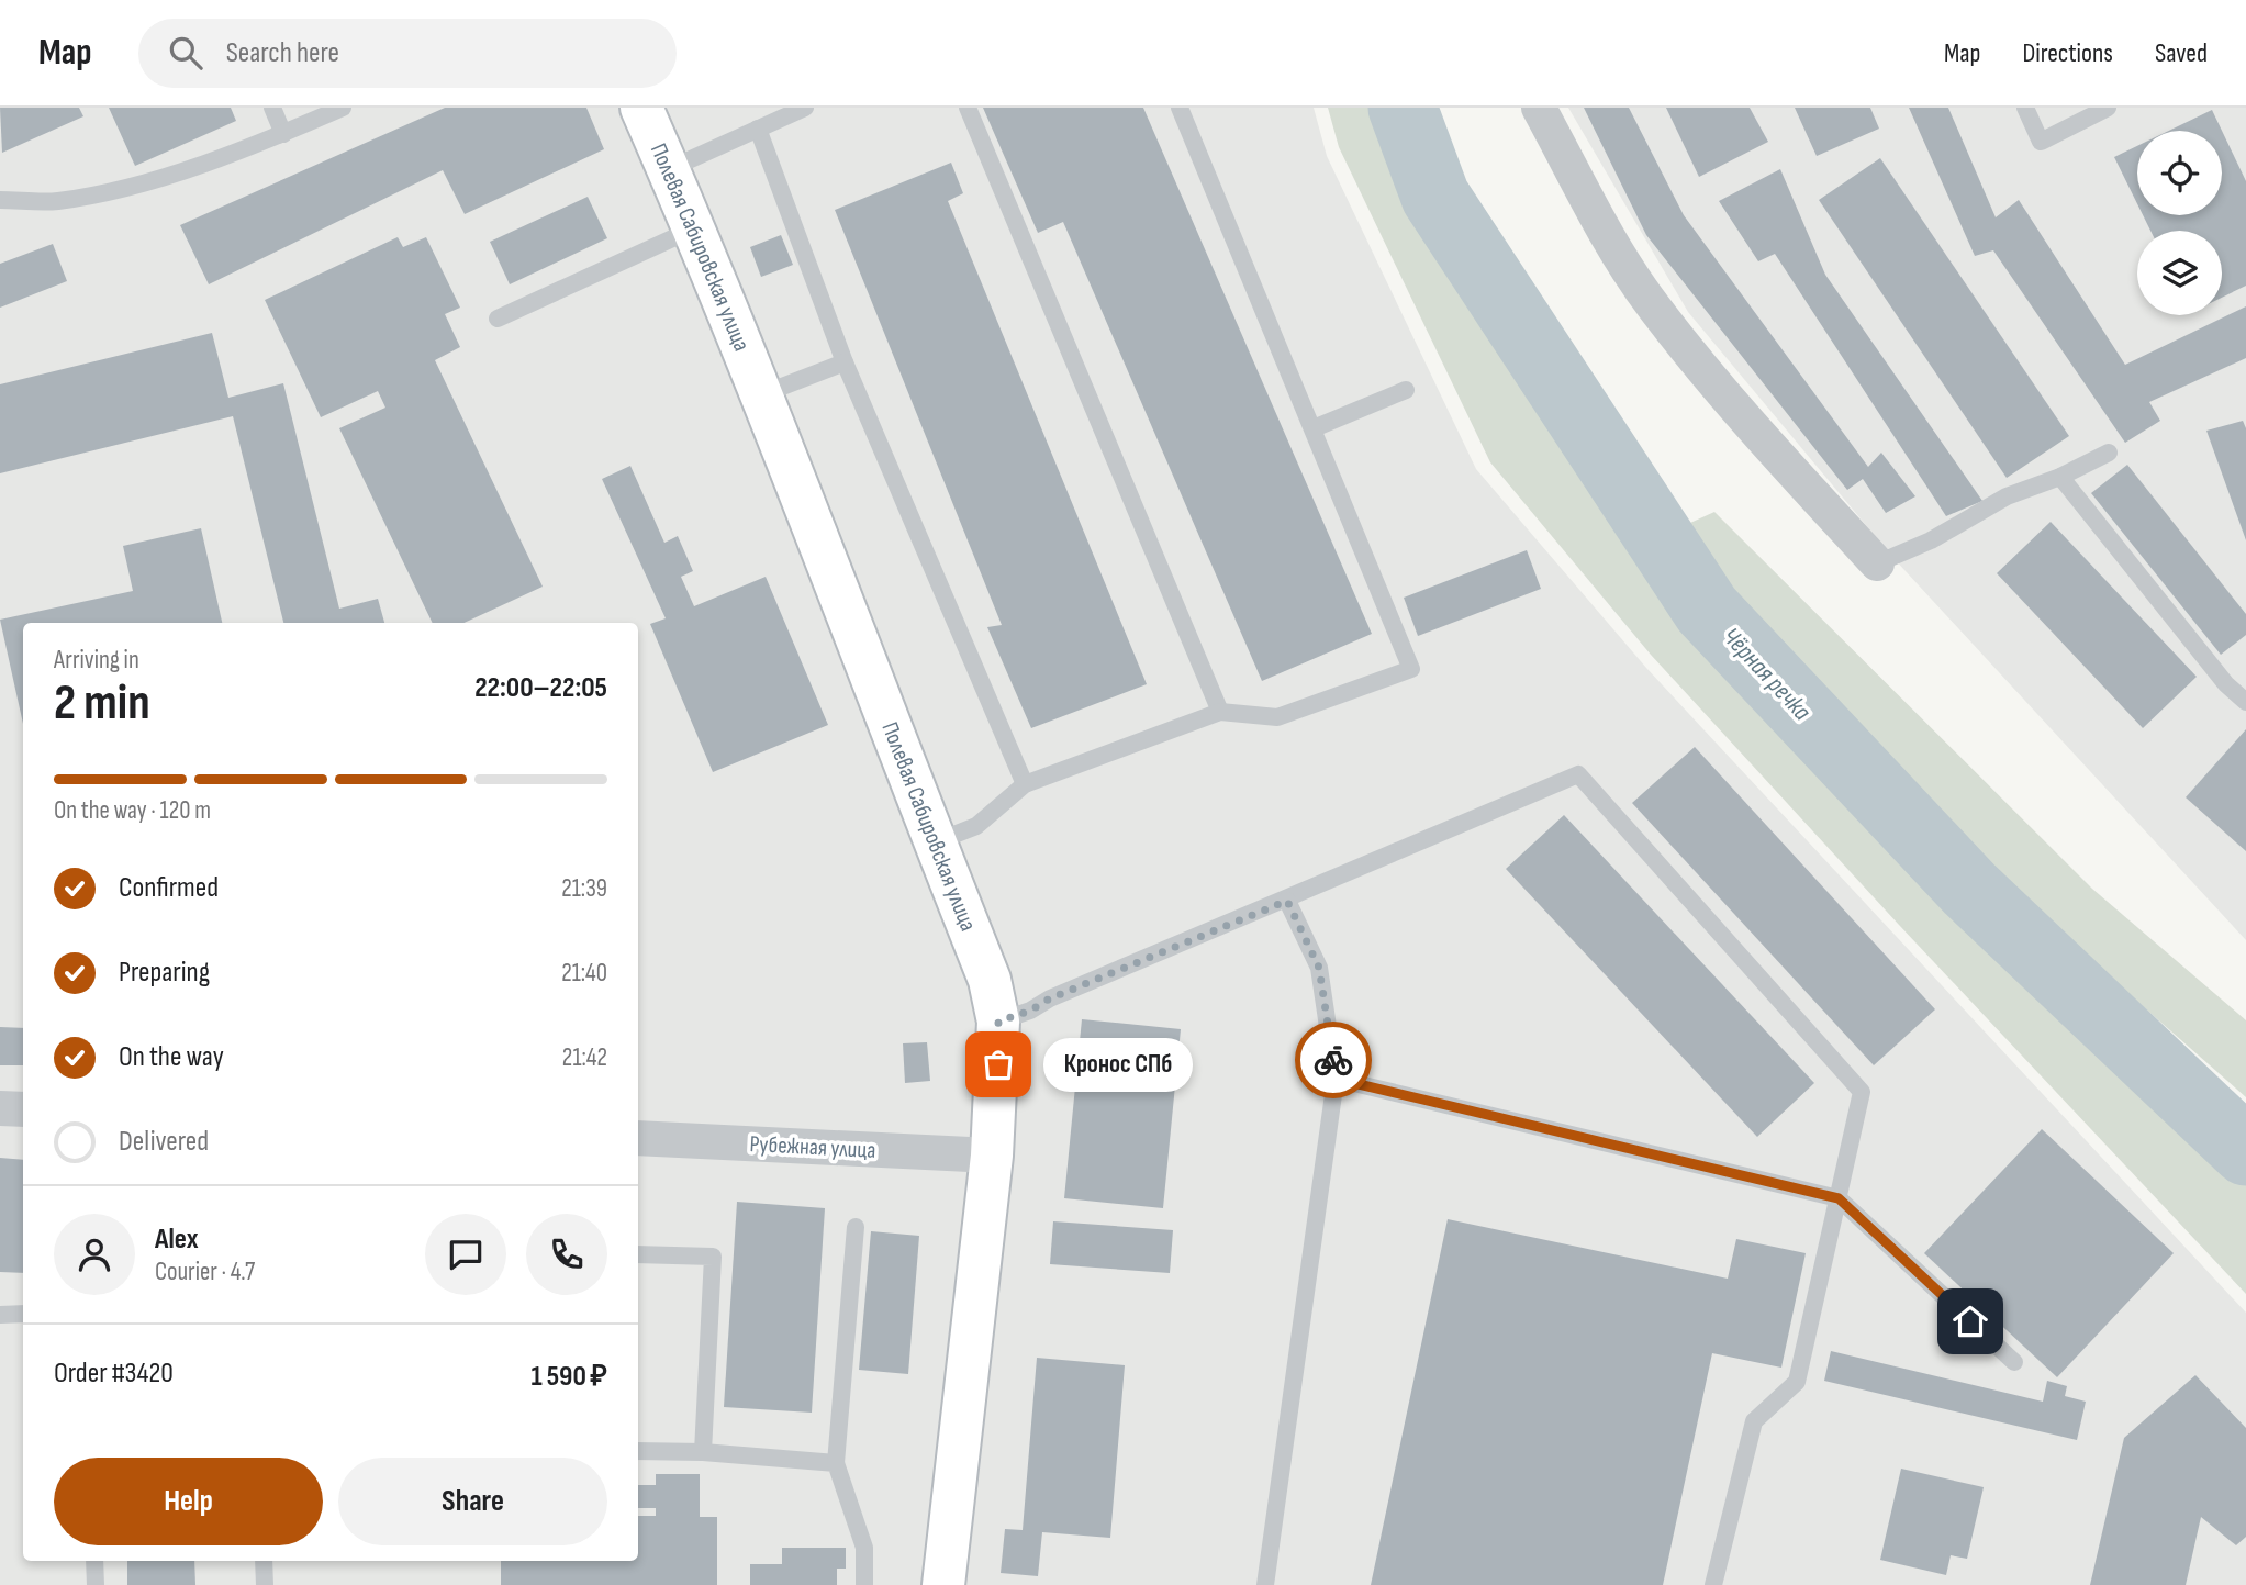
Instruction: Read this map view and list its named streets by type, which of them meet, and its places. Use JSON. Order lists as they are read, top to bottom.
{
  "streets": {
    "street": ["Полевая Сабировская улица", "Рубежная улица"]
  },
  "crossings": [
    ["Полевая Сабировская улица", "Рубежная улица"]
  ],
  "water": ["Чёрная речка"],
  "places": ["Кронос СПб"],
  "page": {
    "header": "Map",
    "search": "Search here",
    "nav": ["Map", "Directions", "Saved"],
    "heading": ["2 min", "Arriving in", "22:00–22:05"],
    "panel": [
      "Alex",
      "Courier · 4.7",
      "Order #3420",
      "1 590 ₽"
    ],
    "bar": "On the way · 120 m",
    "list": [
      ["Confirmed", "21:39"],
      ["Preparing", "21:40"],
      ["On the way", "21:42"],
      "Delivered"
    ],
    "bubble": "Кронос СПб",
    "buttons": ["Help", "Share"]
  }
}
